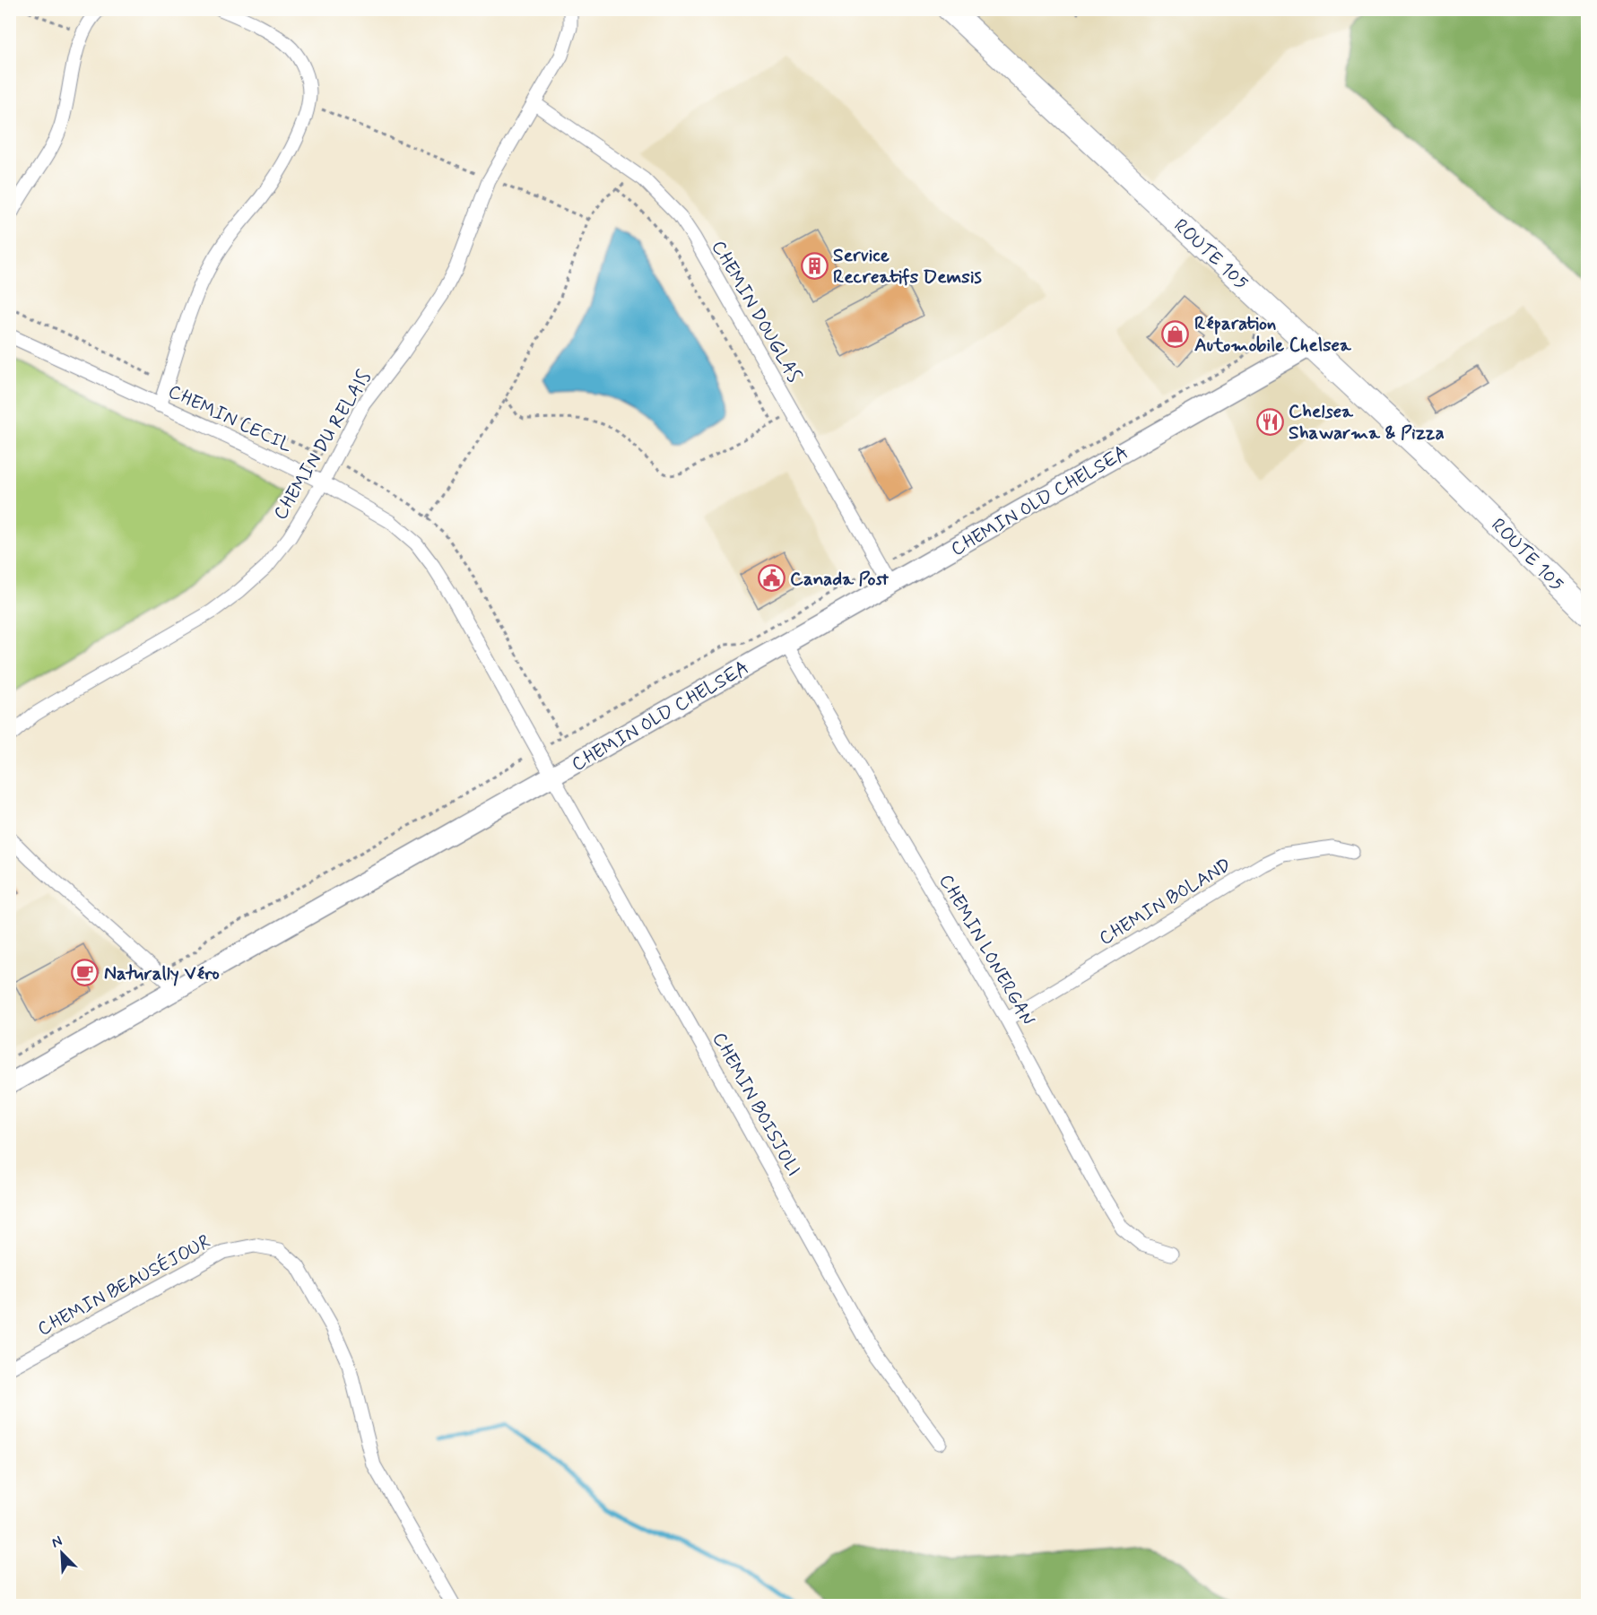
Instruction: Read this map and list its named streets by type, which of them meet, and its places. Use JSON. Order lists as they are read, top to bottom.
{
  "streets": {
    "main road": ["ROUTE 105"],
    "street": [
      "CHEMIN DOUGLAS",
      "CHEMIN CECIL",
      "CHEMIN DU RELAIS",
      "CHEMIN OLD CHELSEA",
      "CHEMIN BOLAND",
      "CHEMIN LONERGAN",
      "CHEMIN BOISJOLI",
      "CHEMIN BEAUSÉJOUR"
    ]
  },
  "crossings": [
    ["ROUTE 105", "CHEMIN OLD CHELSEA"],
    ["CHEMIN DOUGLAS", "CHEMIN DU RELAIS"],
    ["CHEMIN DOUGLAS", "CHEMIN OLD CHELSEA"],
    ["CHEMIN CECIL", "CHEMIN DU RELAIS"],
    ["CHEMIN CECIL", "CHEMIN OLD CHELSEA"],
    ["CHEMIN CECIL", "CHEMIN BOISJOLI"],
    ["CHEMIN OLD CHELSEA", "CHEMIN LONERGAN"],
    ["CHEMIN OLD CHELSEA", "CHEMIN BOISJOLI"],
    ["CHEMIN BOLAND", "CHEMIN LONERGAN"]
  ],
  "places": {
    "building": ["Service Recreatifs Demsis"],
    "shop": ["Réparation Automobile Chelsea"],
    "restaurant": ["Chelsea Shawarma & Pizza"],
    "public building": ["Canada Post"],
    "cafe": ["Naturally Véro"]
  },
  "north": "top left"
}
